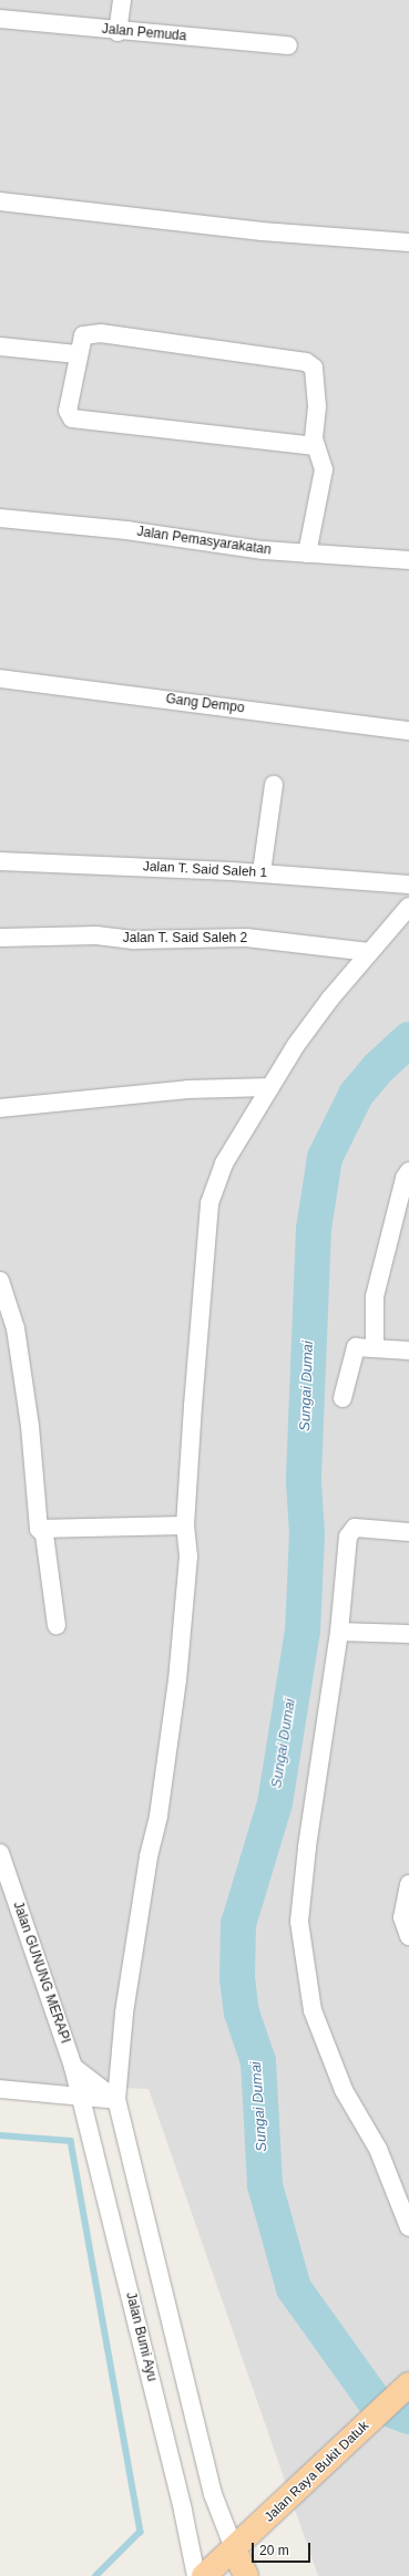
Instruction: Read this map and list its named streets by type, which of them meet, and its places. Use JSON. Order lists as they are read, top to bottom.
{
  "streets": {
    "main road": ["Jalan Raya Bukit Datuk"],
    "street": [
      "Jalan Pemuda",
      "Jalan Pemasyarakatan",
      "Gang Dempo",
      "Jalan T. Said Saleh 1",
      "Jalan T. Said Saleh 2",
      "Jalan GUNUNG MERAPI",
      "Jalan Bumi Ayu"
    ]
  },
  "crossings": [
    ["Jalan GUNUNG MERAPI", "Jalan Bumi Ayu"]
  ],
  "water": ["Sungai Dumai"],
  "scale_bar": "20 m"
}
